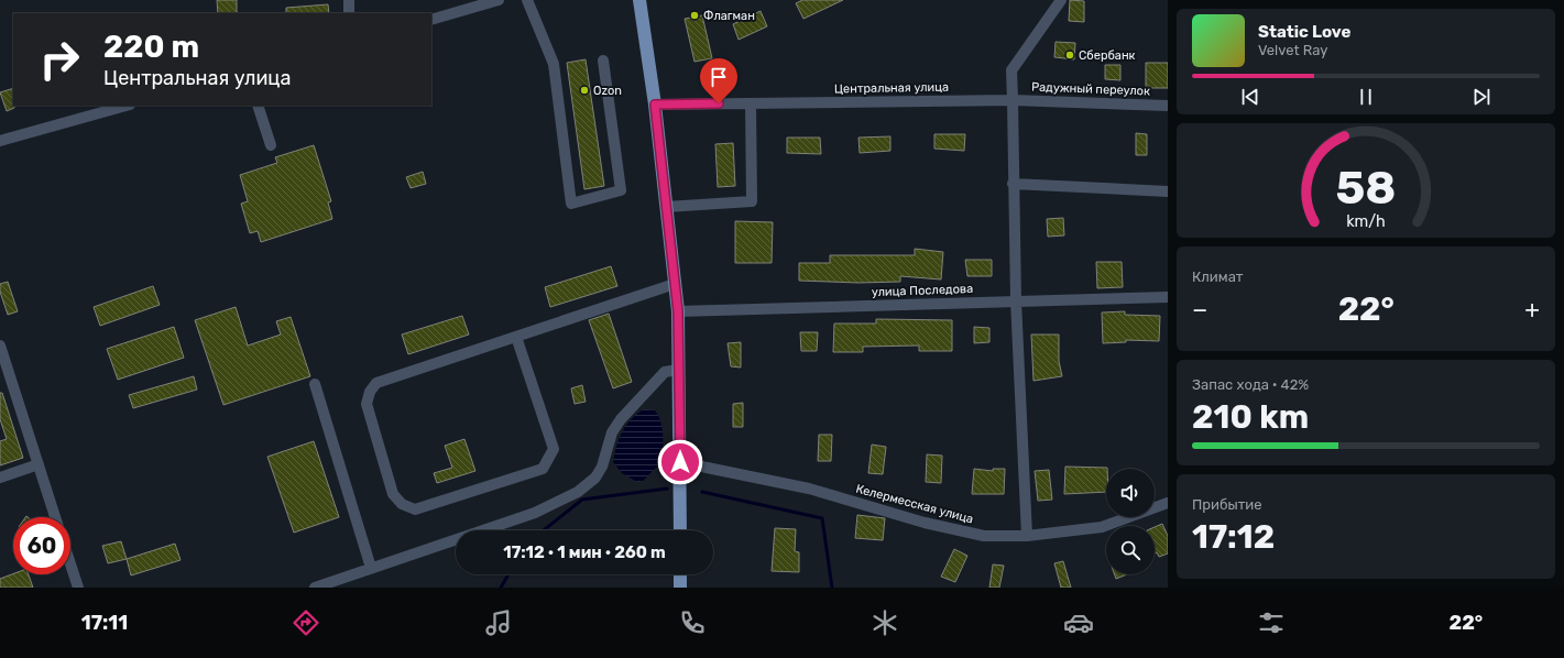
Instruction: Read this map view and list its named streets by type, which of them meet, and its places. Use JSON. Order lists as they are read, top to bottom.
{
  "streets": {
    "street": [
      "Центральная улица",
      "Радужный переулок",
      "улица Последова",
      "Келермесская улица"
    ]
  },
  "crossings": [
    ["Центральная улица", "Радужный переулок"]
  ],
  "places": ["Флагман", "Сбербанк", "Ozon"],
  "page": {
    "turn": ["220 m", "Центральная улица"],
    "song": ["Static Love", "Velvet Ray"],
    "tile": [
      "Климат",
      ["Запас хода · 42%", "210 km"],
      ["Прибытие", "17:12"]
    ],
    "heat": ["−", "22°", "+"],
    "limit": "60",
    "trip": "17:12 · 1 мин · 260 m",
    "tabs": ["17:11", "22°"],
    "gauge": ["58", "km/h"]
  }
}
